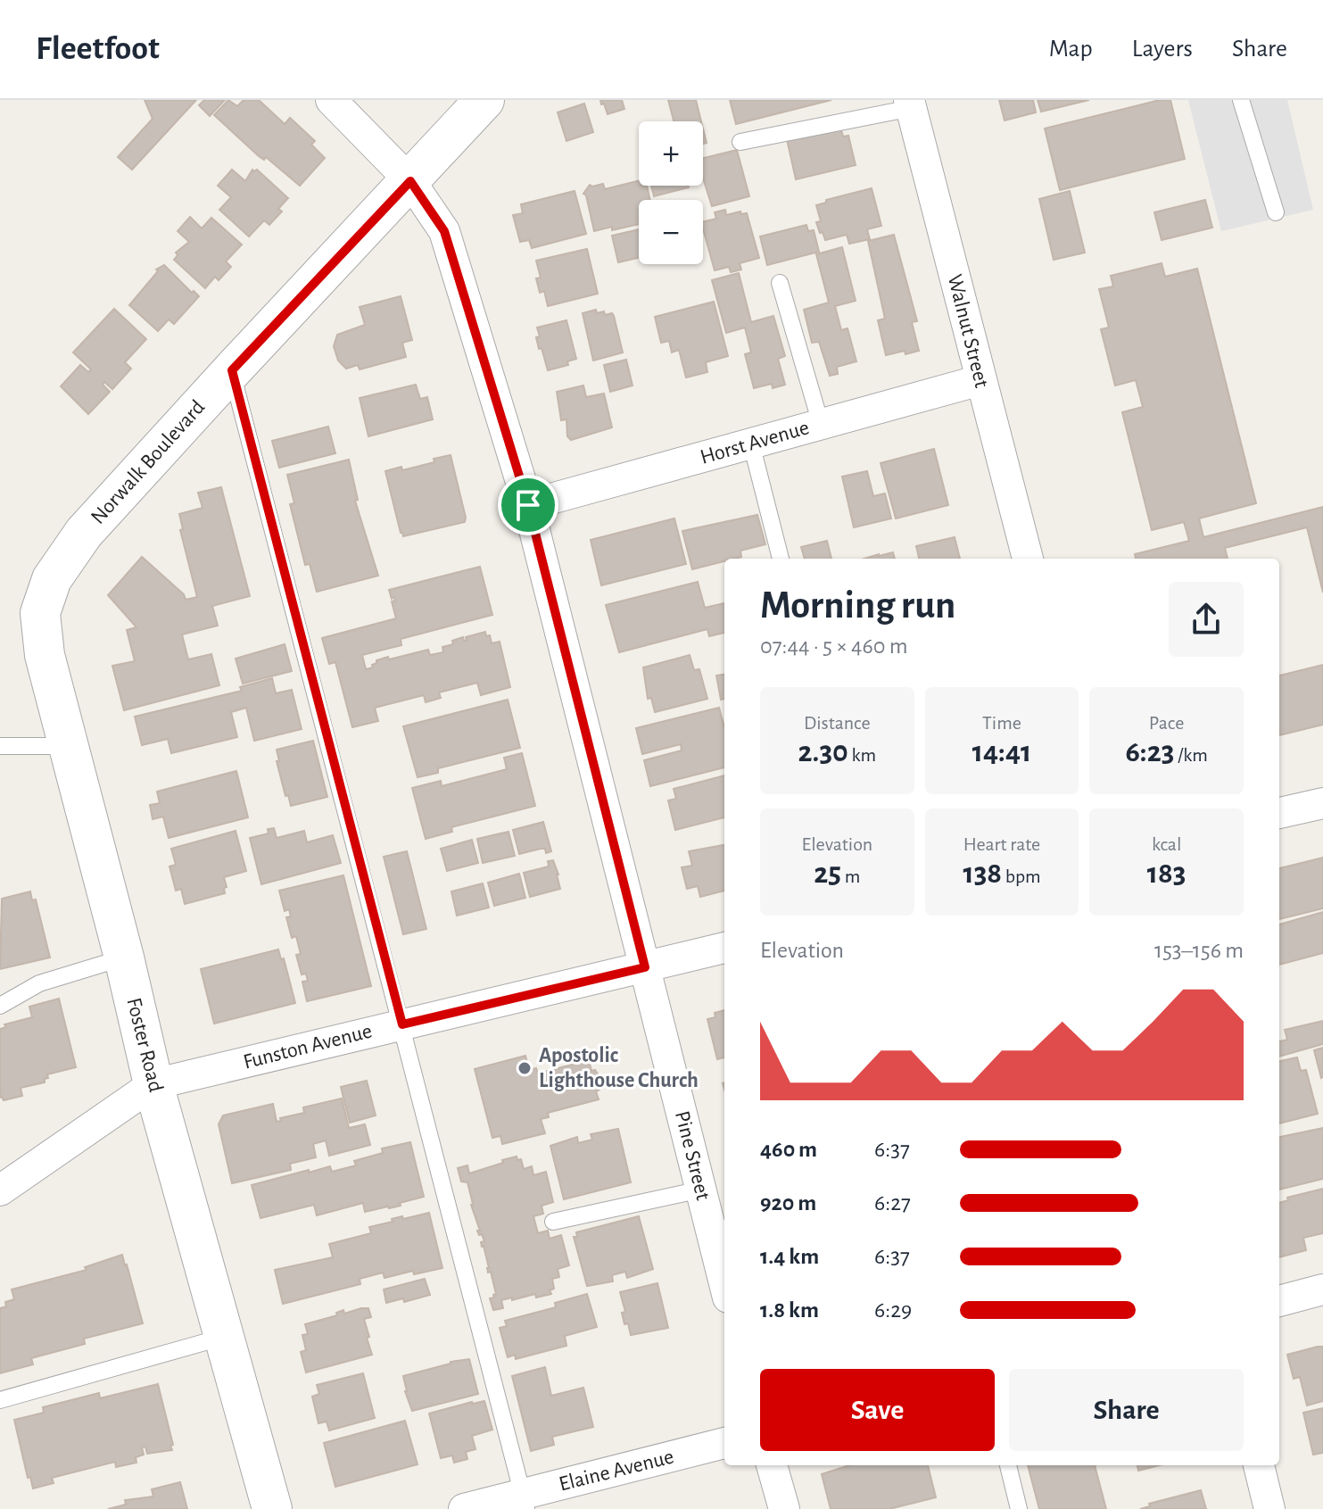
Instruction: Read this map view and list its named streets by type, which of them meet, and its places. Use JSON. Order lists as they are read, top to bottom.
{
  "streets": {
    "street": [
      "Walnut Street",
      "Horst Avenue",
      "Norwalk Boulevard",
      "Foster Road",
      "Funston Avenue",
      "Pine Street",
      "Elaine Avenue"
    ]
  },
  "crossings": [
    ["Walnut Street", "Horst Avenue"],
    ["Horst Avenue", "Pine Street"],
    ["Norwalk Boulevard", "Foster Road"],
    ["Norwalk Boulevard", "Pine Street"],
    ["Foster Road", "Funston Avenue"],
    ["Funston Avenue", "Pine Street"]
  ],
  "places": ["Apostolic Lighthouse Church"],
  "page": {
    "header": "Fleetfoot",
    "nav": ["Map", "Layers", "Share"],
    "map_buttons": ["+", "−"],
    "heading": ["Morning run", "07:44 · 5 × 460 m"],
    "stats": [
      ["Distance", "2.30 km"],
      ["Time", "14:41"],
      ["Pace", "6:23 /km"],
      ["Elevation", "25 m"],
      ["Heart rate", "138 bpm"],
      ["kcal", "183"]
    ],
    "chart": ["Elevation", "153–156 m"],
    "list": [
      {
        "name": "460 m",
        "note": "6:37"
      },
      {
        "name": "920 m",
        "note": "6:27"
      },
      {
        "name": "1.4 km",
        "note": "6:37"
      },
      {
        "name": "1.8 km",
        "note": "6:29"
      }
    ],
    "buttons": ["Save", "Share"]
  }
}
